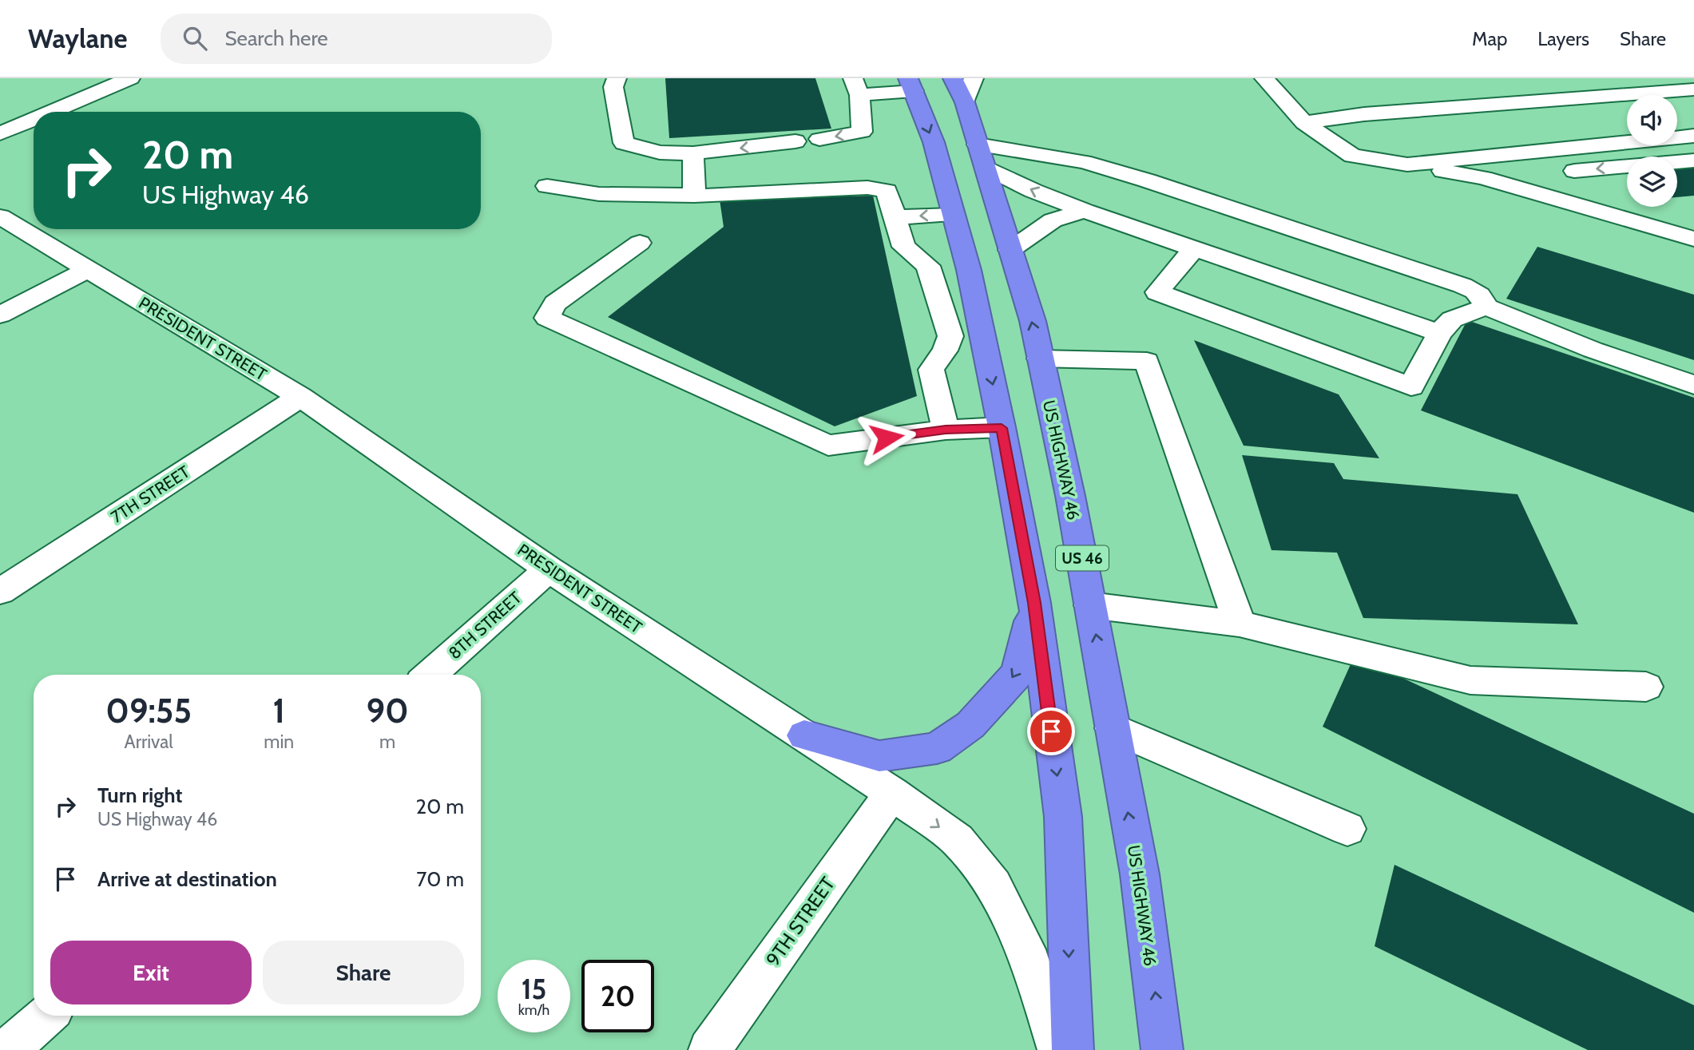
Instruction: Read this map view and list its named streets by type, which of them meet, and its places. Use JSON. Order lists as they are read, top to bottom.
{
  "streets": {
    "highway": ["US HIGHWAY 46", "US 46"],
    "street": [
      "PRESIDENT STREET",
      "7TH STREET",
      "8TH STREET",
      "9TH STREET"
    ]
  },
  "crossings": [
    ["PRESIDENT STREET", "7TH STREET"],
    ["PRESIDENT STREET", "8TH STREET"],
    ["PRESIDENT STREET", "9TH STREET"]
  ],
  "page": {
    "header": "Waylane",
    "search": "Search here",
    "nav": ["Map", "Layers", "Share"],
    "turn": ["20 m", "US Highway 46"],
    "eta": [
      "09:55",
      "Arrival",
      "1",
      "min",
      "90",
      "m"
    ],
    "list": [
      {
        "name": "Turn right",
        "note": "US Highway 46",
        "value": "20 m"
      },
      {
        "name": "Arrive at destination",
        "value": "70 m"
      }
    ],
    "buttons": ["Exit", "Share"],
    "speed": "15 km/h",
    "limit": "20"
  }
}
